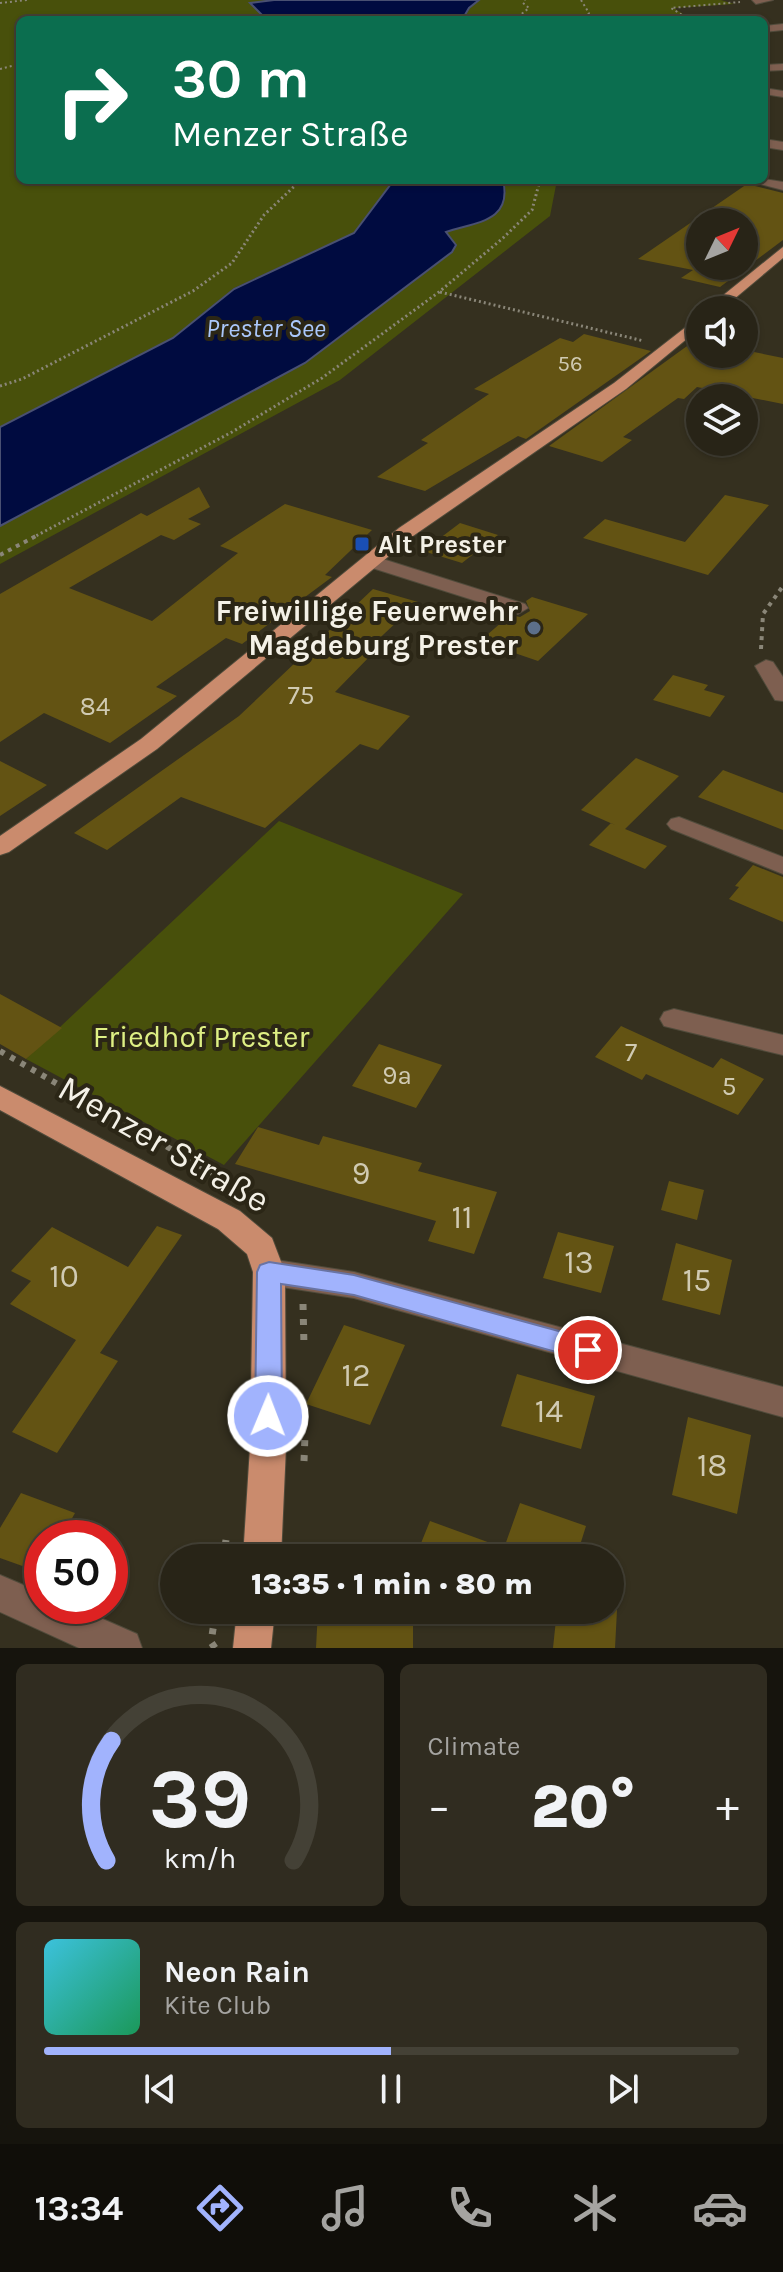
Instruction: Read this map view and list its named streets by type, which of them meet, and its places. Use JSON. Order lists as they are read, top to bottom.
{
  "streets": {
    "main road": ["Menzer Straße"]
  },
  "water": ["Prester See"],
  "parks": ["Friedhof Prester"],
  "places": {
    "transit": ["Alt Prester"],
    "other": ["Freiwillige Feuerwehr Magdeburg Prester"]
  },
  "house_numbers": [
    "56",
    "75",
    "84",
    "7",
    "9a",
    "5",
    "9",
    "11",
    "13",
    "10",
    "15",
    "12",
    "14",
    "18"
  ],
  "north": "top right",
  "page": {
    "turn": ["30 m", "Menzer Straße"],
    "limit": "50",
    "trip": "13:35 · 1 min · 80 m",
    "tile": "Climate",
    "heat": ["−", "20°", "+"],
    "song": ["Neon Rain", "Kite Club"],
    "tabs": "13:34",
    "gauge": ["39", "km/h"]
  }
}
